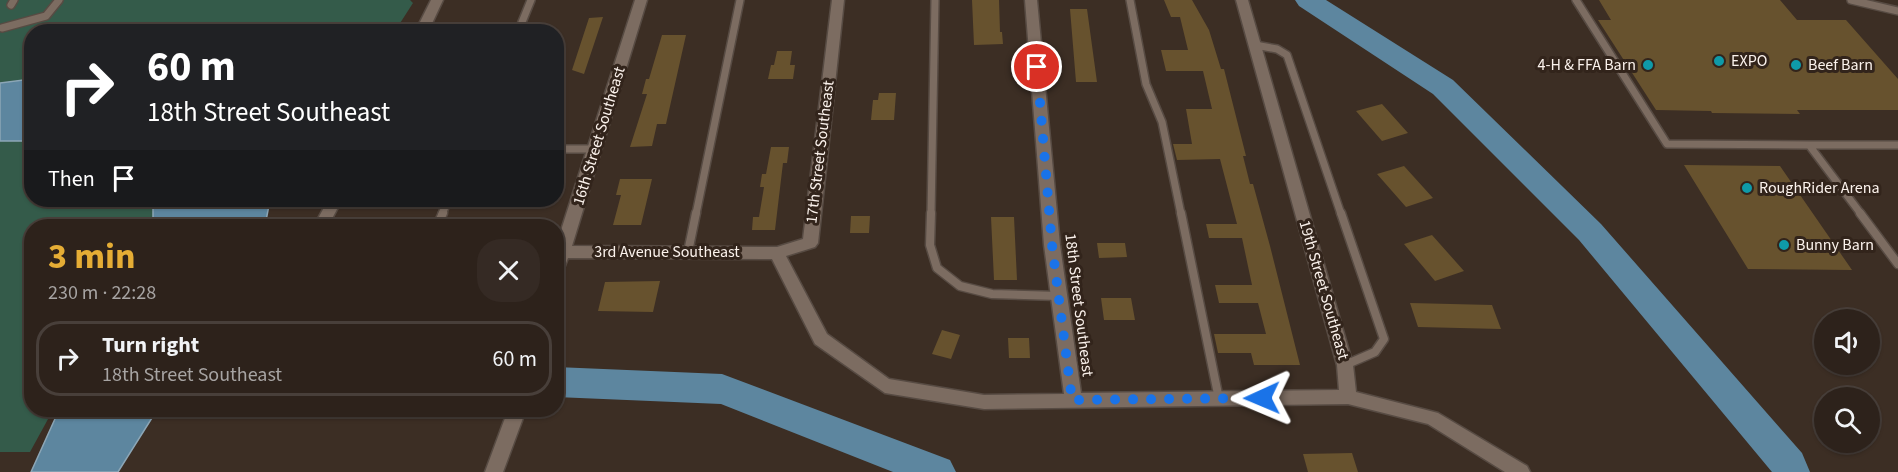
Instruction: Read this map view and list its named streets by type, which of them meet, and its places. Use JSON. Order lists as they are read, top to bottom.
{
  "streets": {
    "street": [
      "16th Street Southeast",
      "17th Street Southeast",
      "3rd Avenue Southeast",
      "19th Street Southeast",
      "18th Street Southeast"
    ]
  },
  "crossings": [
    ["17th Street Southeast", "3rd Avenue Southeast"]
  ],
  "places": [
    "EXPO",
    "4-H & FFA Barn",
    "Beef Barn",
    "RoughRider Arena",
    "Bunny Barn"
  ],
  "page": {
    "turn": ["60 m", "18th Street Southeast"],
    "then": "Then",
    "heading": ["3 min", "230 m · 22:28"],
    "list": [
      {
        "name": "Turn right",
        "note": "18th Street Southeast",
        "value": "60 m"
      }
    ]
  }
}
